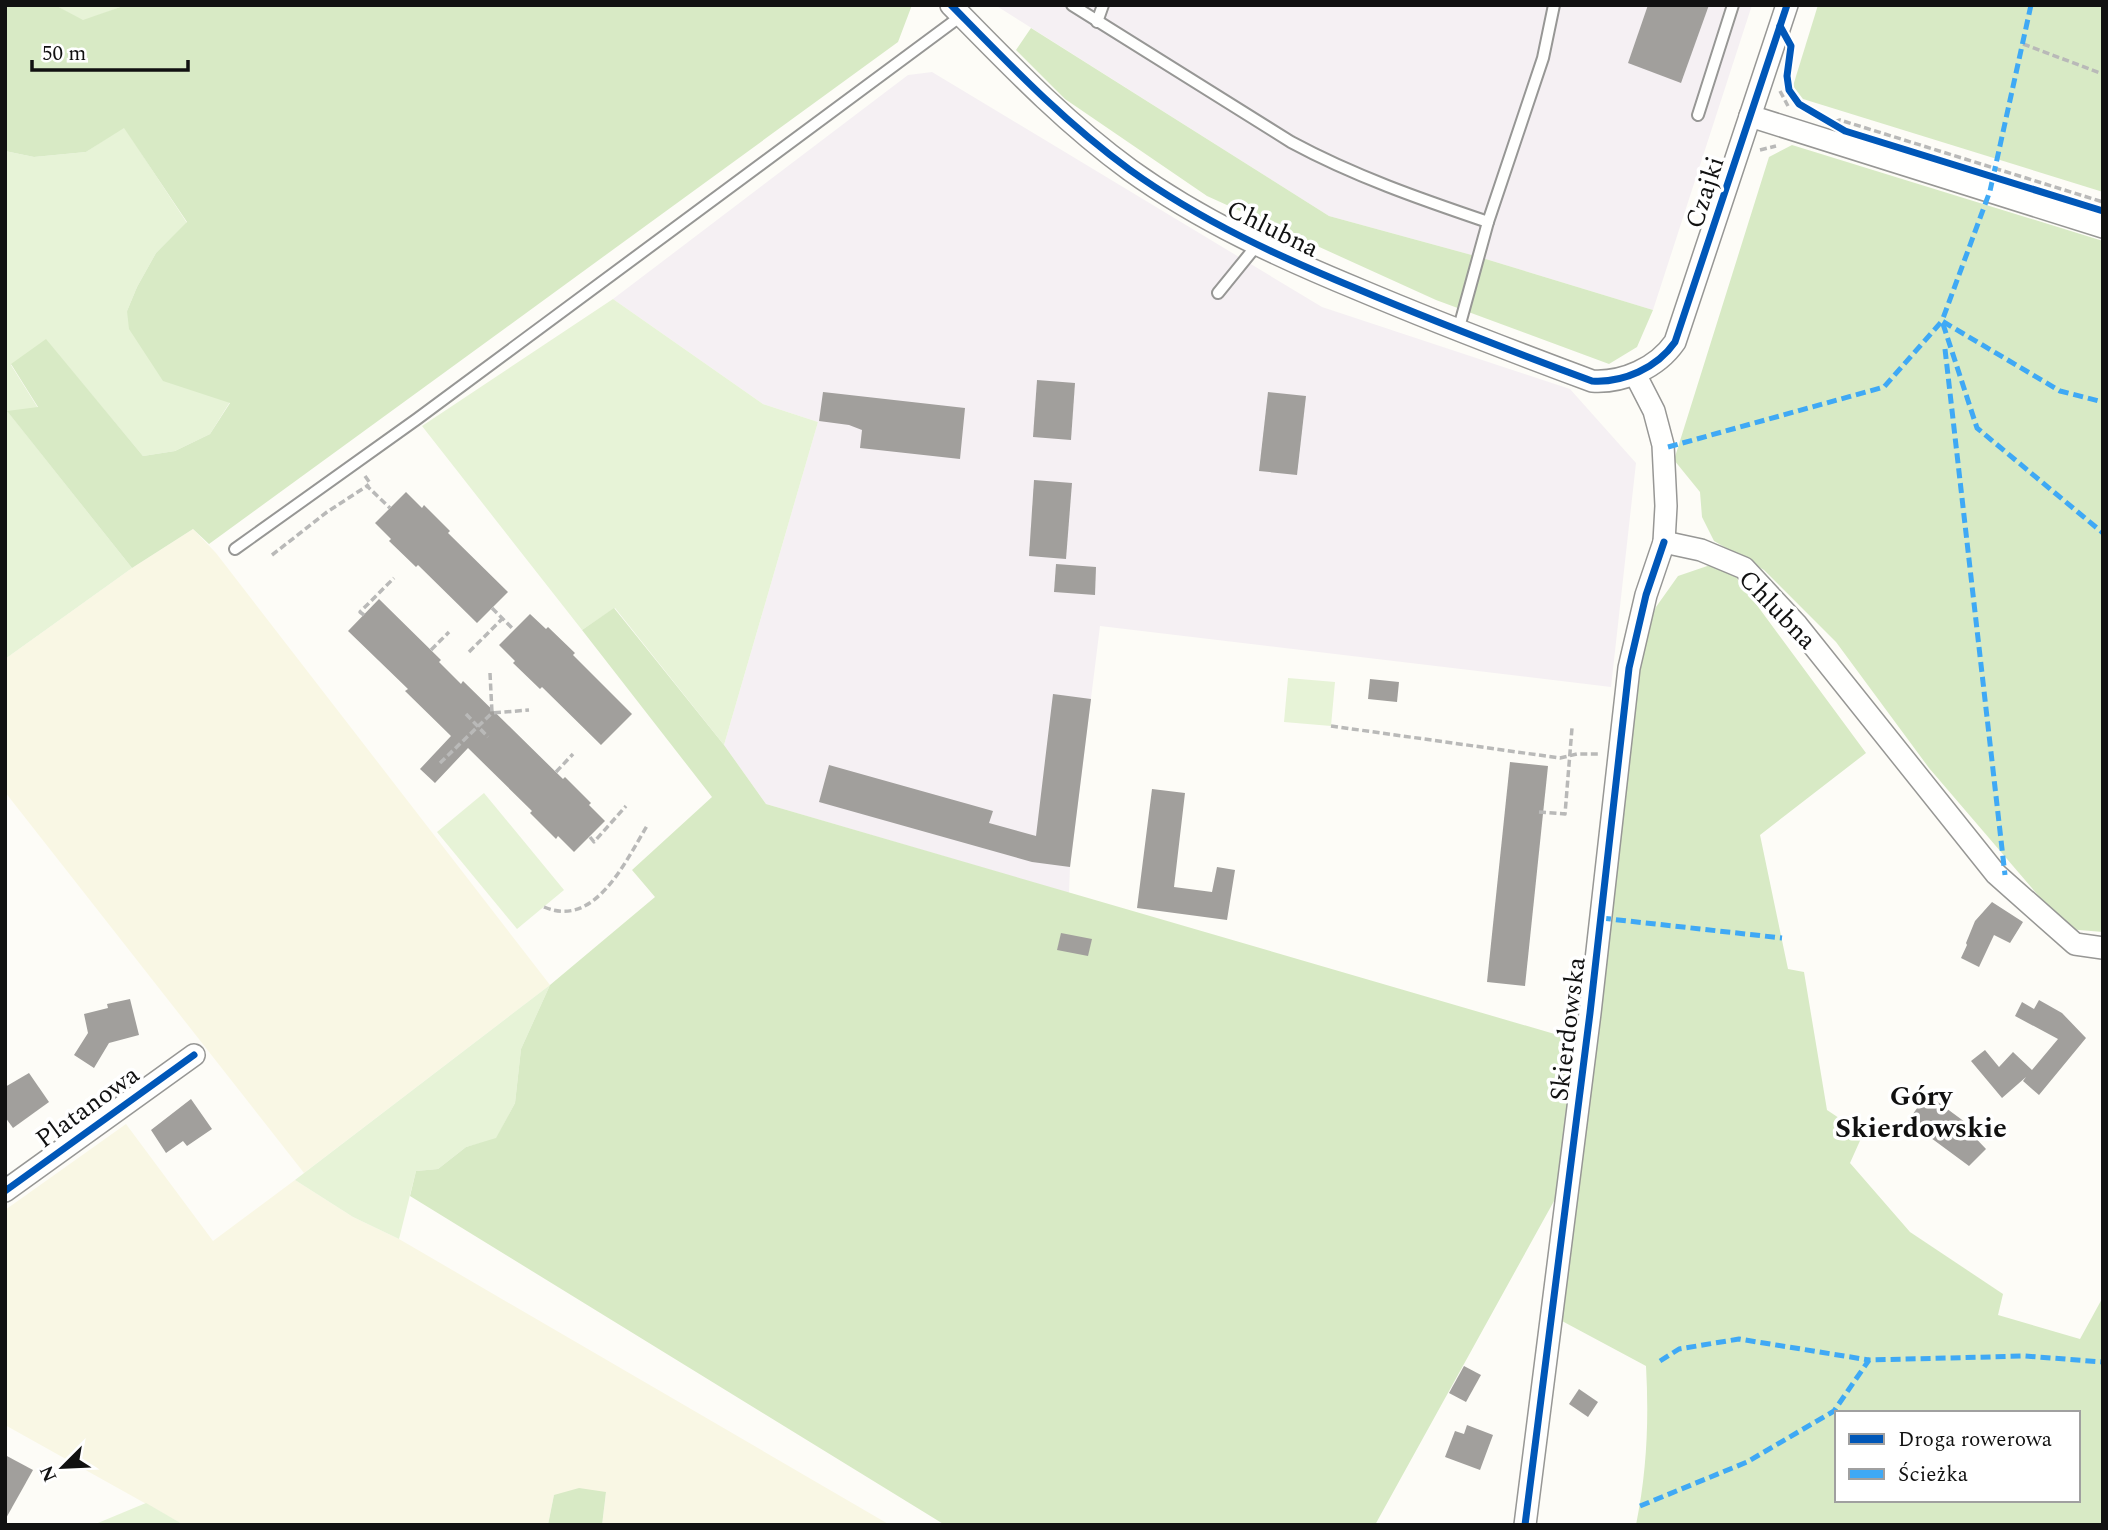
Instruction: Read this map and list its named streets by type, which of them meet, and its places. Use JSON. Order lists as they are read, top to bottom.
{
  "streets": {
    "street": [
      "Czajki",
      "Chlubna",
      "Skierdowska",
      "Platanowa"
    ]
  },
  "crossings": [
    ["Czajki", "Chlubna"],
    ["Chlubna", "Skierdowska"]
  ],
  "districts": ["Góry Skierdowskie"],
  "legend": ["Droga rowerowa", "Ścieżka"],
  "scale_bar": "50 m",
  "north": "bottom left"
}
